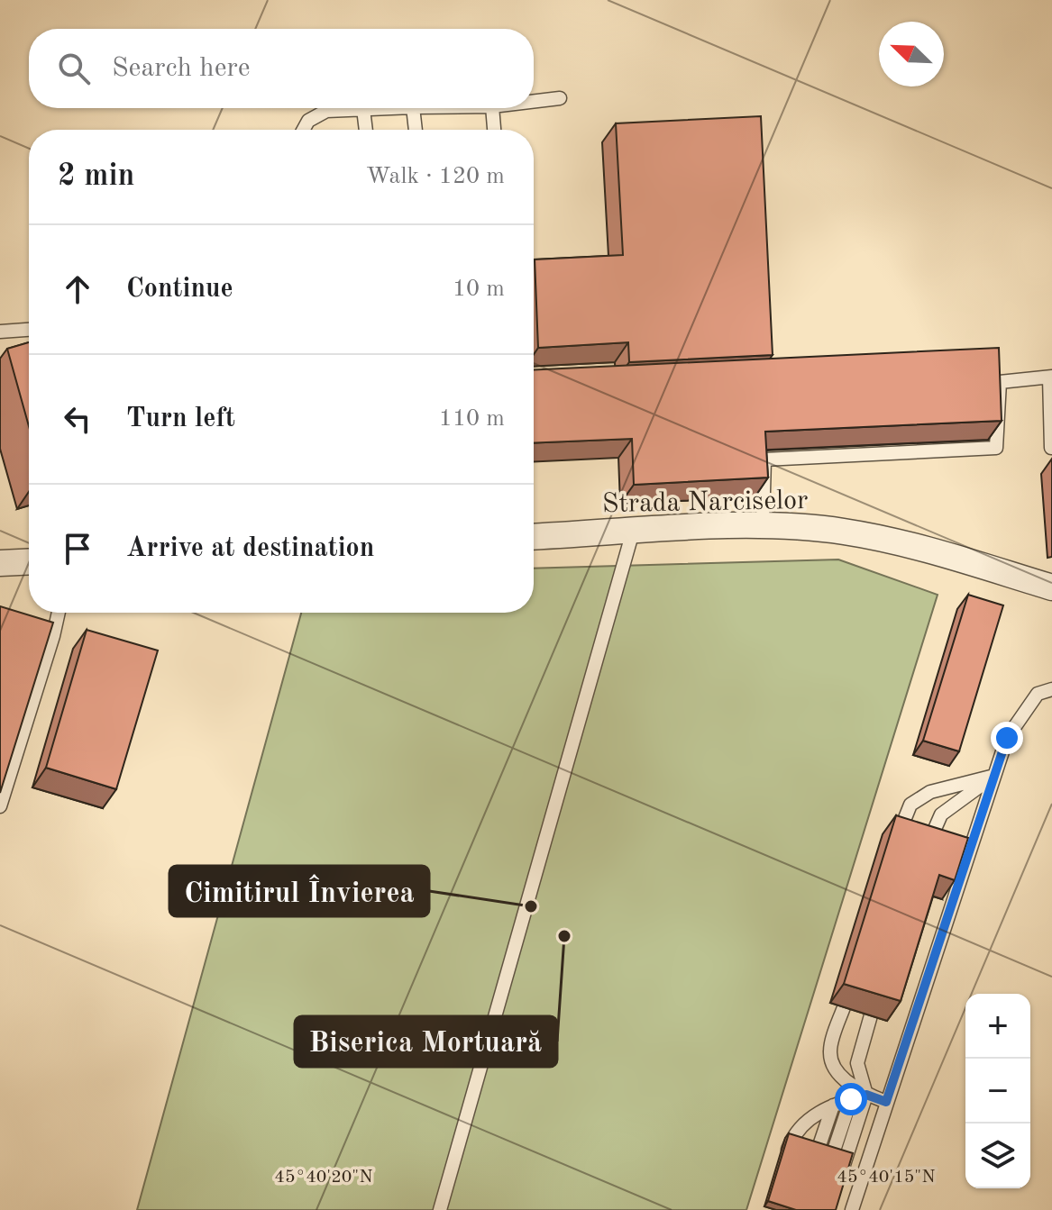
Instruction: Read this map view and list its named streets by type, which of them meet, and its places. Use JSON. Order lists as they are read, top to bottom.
{
  "streets": {
    "street": ["Strada Narciselor"]
  },
  "places": ["Cimitirul Învierea", "Biserica Mortuară"],
  "north": "top left",
  "page": {
    "search": "Search here",
    "heading": ["2 min", "Walk · 120 m"],
    "list": [
      ["Continue", "10 m"],
      ["Turn left", "110 m"],
      "Arrive at destination"
    ],
    "map_buttons": ["+", "−"]
  },
  "coordinates": ["45°40'20\"N", "45°40'15\"N"]
}
